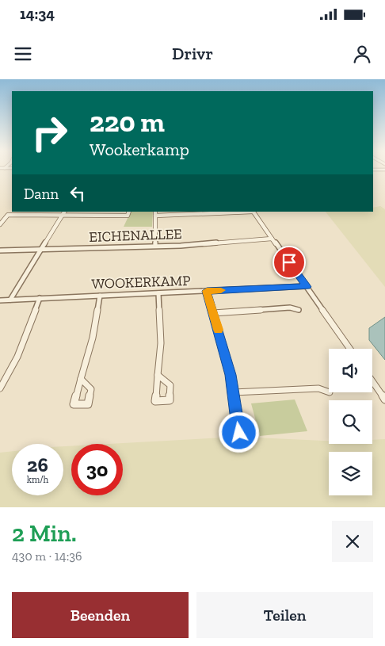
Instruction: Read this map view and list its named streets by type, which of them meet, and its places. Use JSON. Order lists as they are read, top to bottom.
{
  "streets": {
    "street": ["EICHENALLEE", "WOOKERKAMP"]
  },
  "page": {
    "status": "14:34",
    "header": "Drivr",
    "turn": ["220 m", "Wookerkamp"],
    "then": "Dann",
    "speed": "26 km/h",
    "limit": "30",
    "heading": ["2 Min.", "430 m · 14:36"],
    "buttons": ["Beenden", "Teilen"]
  }
}
